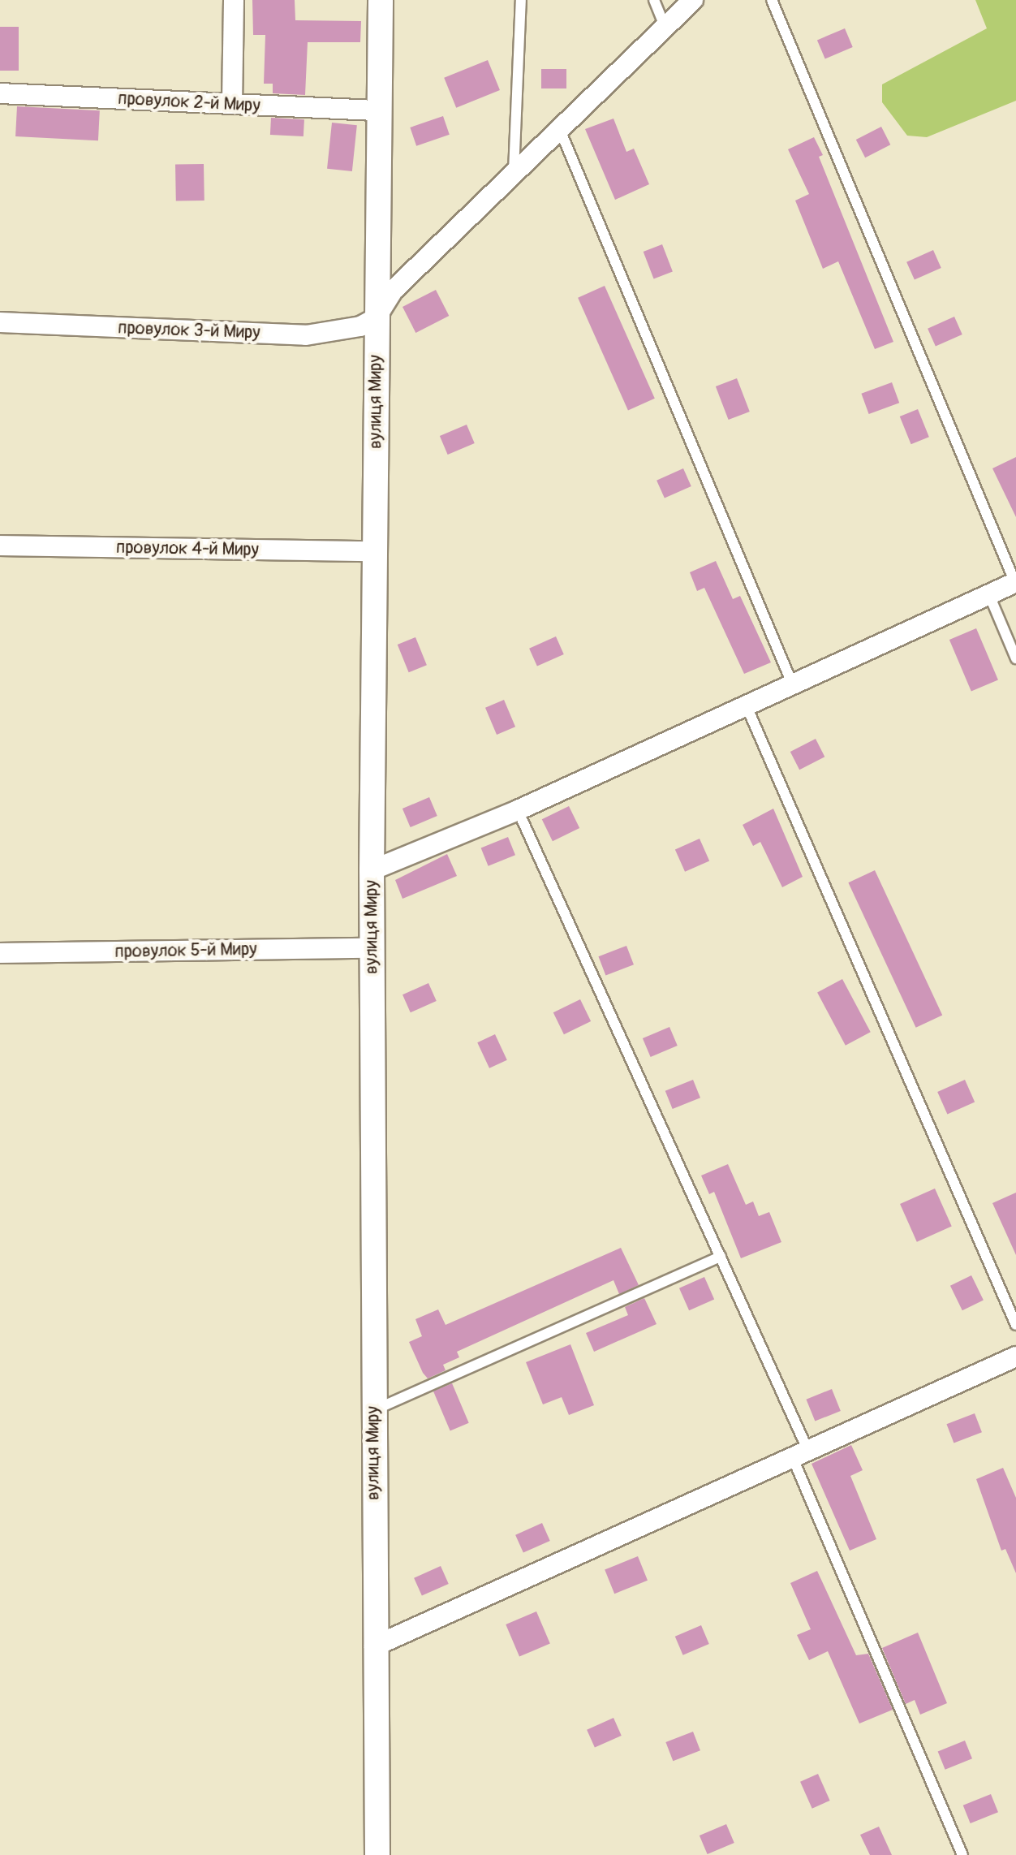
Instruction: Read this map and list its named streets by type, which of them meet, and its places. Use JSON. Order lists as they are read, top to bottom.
{
  "streets": {
    "street": [
      "провулок 2-й Миру",
      "провулок 3-й Миру",
      "вулиця Миру",
      "провулок 4-й Миру",
      "провулок 5-й Миру"
    ]
  },
  "crossings": [
    ["провулок 2-й Миру", "вулиця Миру"],
    ["провулок 3-й Миру", "вулиця Миру"],
    ["вулиця Миру", "провулок 4-й Миру"],
    ["вулиця Миру", "провулок 5-й Миру"]
  ]
}
